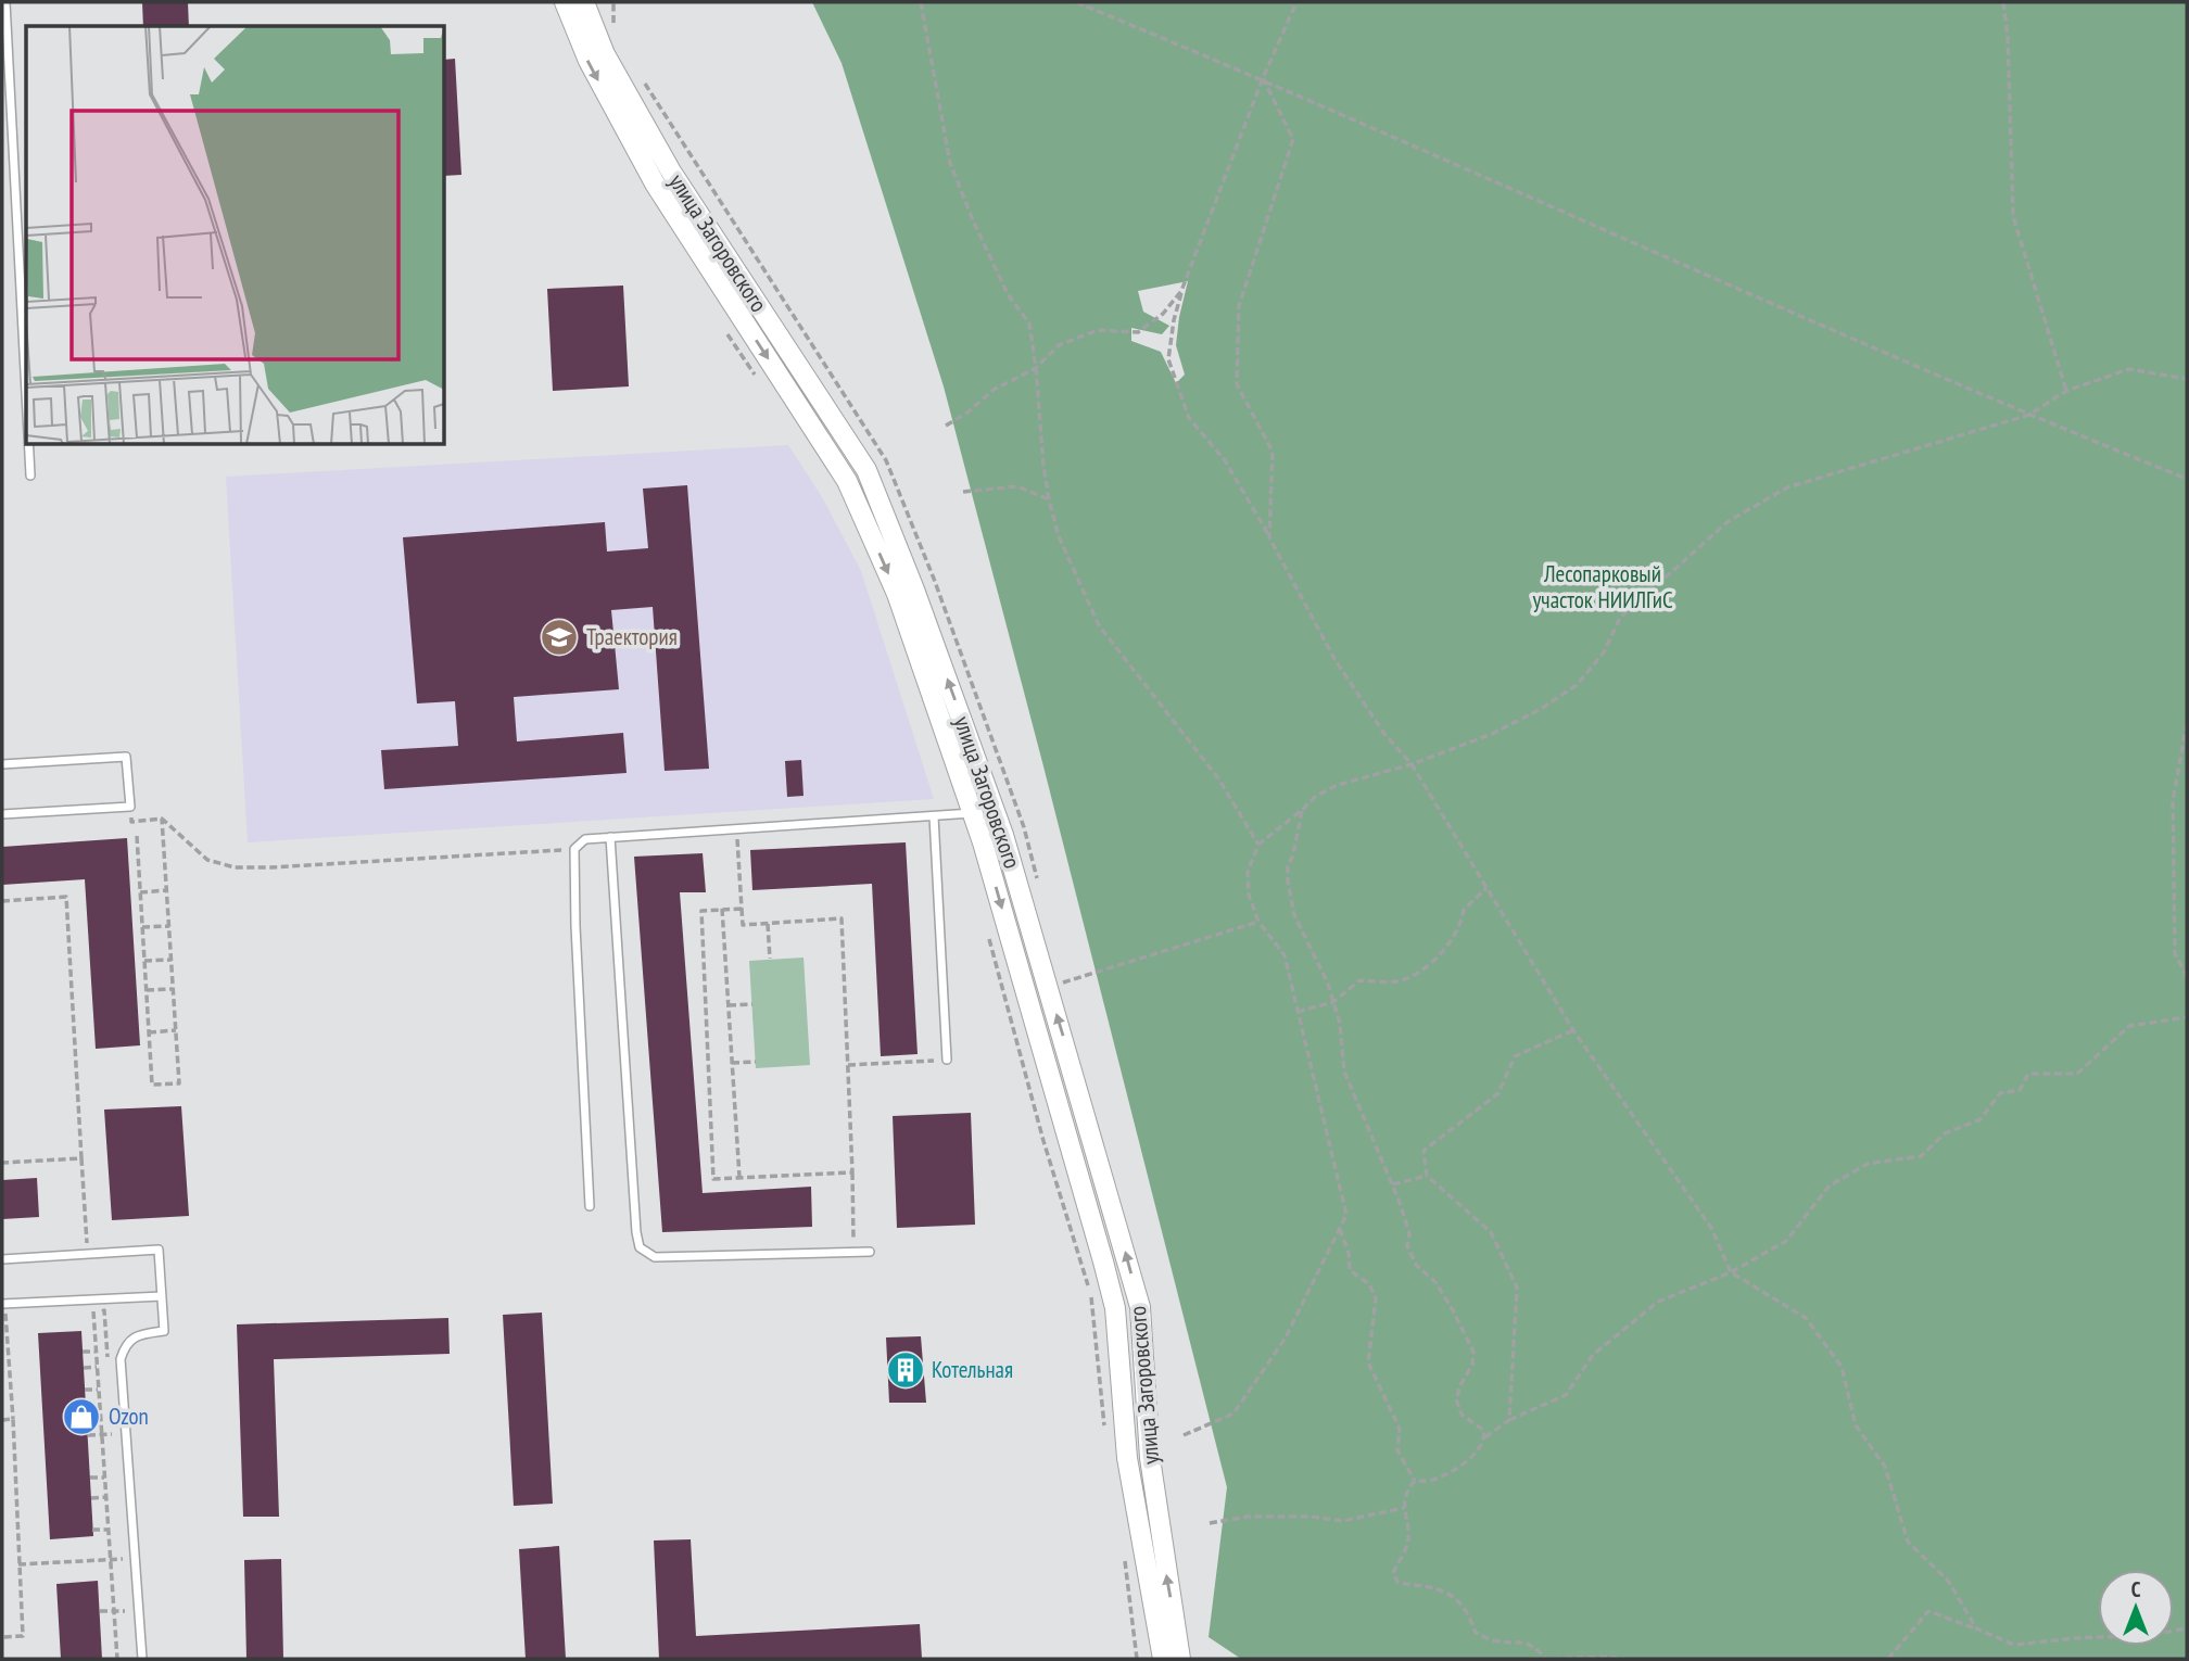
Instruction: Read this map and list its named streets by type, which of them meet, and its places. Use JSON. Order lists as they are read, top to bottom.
{
  "streets": {
    "street": ["улица Загоровского"]
  },
  "parks": ["Лесопарковый участок НИИЛГиС"],
  "places": {
    "school or university": ["Траектория"],
    "building": ["Котельная"],
    "shop": ["Ozon"]
  },
  "north": "top"
}
